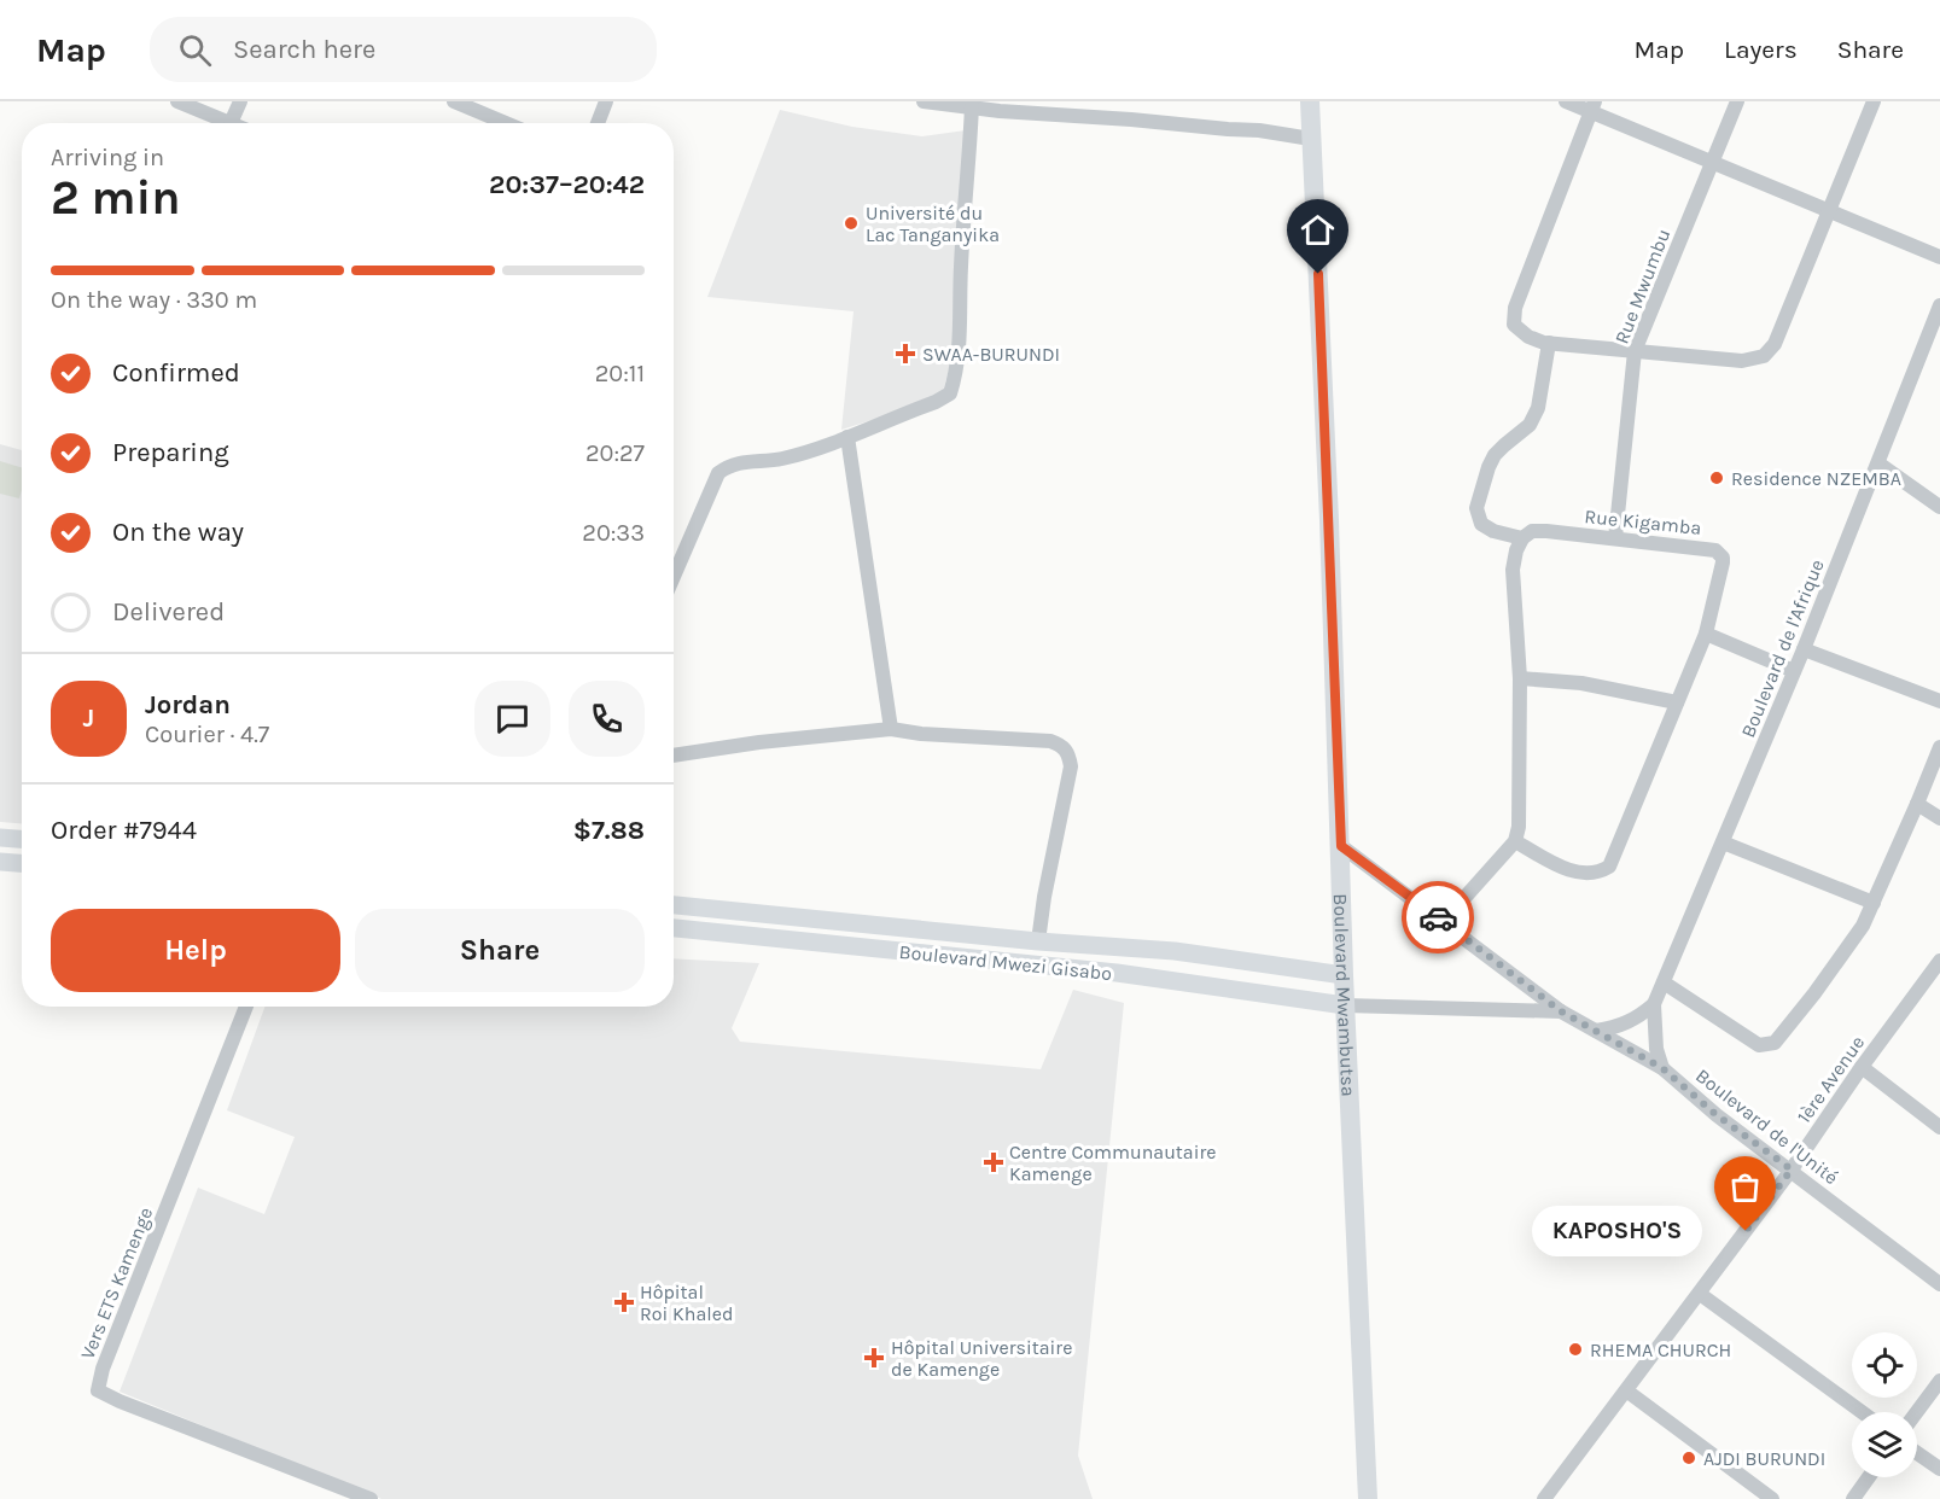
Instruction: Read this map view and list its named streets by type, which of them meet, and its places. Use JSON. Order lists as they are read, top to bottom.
{
  "streets": {
    "highway": ["Boulevard Mwambutsa"],
    "main road": ["Boulevard Mwezi Gisabo"],
    "street": [
      "Rue Mwumbu",
      "Rue Kigamba",
      "Boulevard de l'Afrique",
      "1ère Avenue",
      "Boulevard de l'Unité",
      "Vers ETS Kamenge"
    ]
  },
  "crossings": [
    ["Rue Mwumbu", "Rue Kigamba"],
    ["Boulevard de l'Afrique", "Boulevard de l'Unité"],
    ["Boulevard Mwezi Gisabo", "Boulevard Mwambutsa"],
    ["Boulevard Mwezi Gisabo", "Boulevard de l'Unité"],
    ["Boulevard Mwambutsa", "Boulevard de l'Unité"],
    ["1ère Avenue", "Boulevard de l'Unité"]
  ],
  "places": {
    "other": [
      "Université du Lac Tanganyika",
      "Residence NZEMBA",
      "KAPOSHO'S",
      "RHEMA CHURCH",
      "AJDI BURUNDI"
    ],
    "health": [
      "SWAA-BURUNDI",
      "Centre Communautaire Kamenge",
      "Hôpital Roi Khaled",
      "Hôpital Universitaire de Kamenge"
    ]
  },
  "page": {
    "header": "Map",
    "search": "Search here",
    "nav": ["Map", "Layers", "Share"],
    "heading": ["2 min", "Arriving in", "20:37–20:42"],
    "panel": [
      "Jordan",
      "Courier · 4.7",
      "Order #7944",
      "$7.88"
    ],
    "bar": "On the way · 330 m",
    "list": [
      ["Confirmed", "20:11"],
      ["Preparing", "20:27"],
      ["On the way", "20:33"],
      "Delivered"
    ],
    "round": "J",
    "buttons": ["Help", "Share"],
    "bubble": "KAPOSHO'S"
  }
}
